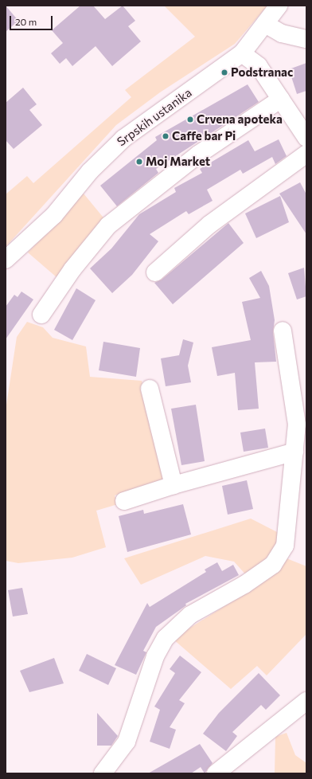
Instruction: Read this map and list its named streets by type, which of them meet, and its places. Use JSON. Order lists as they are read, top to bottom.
{
  "streets": {
    "street": ["Srpskih ustanika"]
  },
  "places": [
    "Podstranac",
    "Crvena apoteka",
    "Caffe bar Pi",
    "Moj Market"
  ],
  "scale_bar": "20 m"
}
